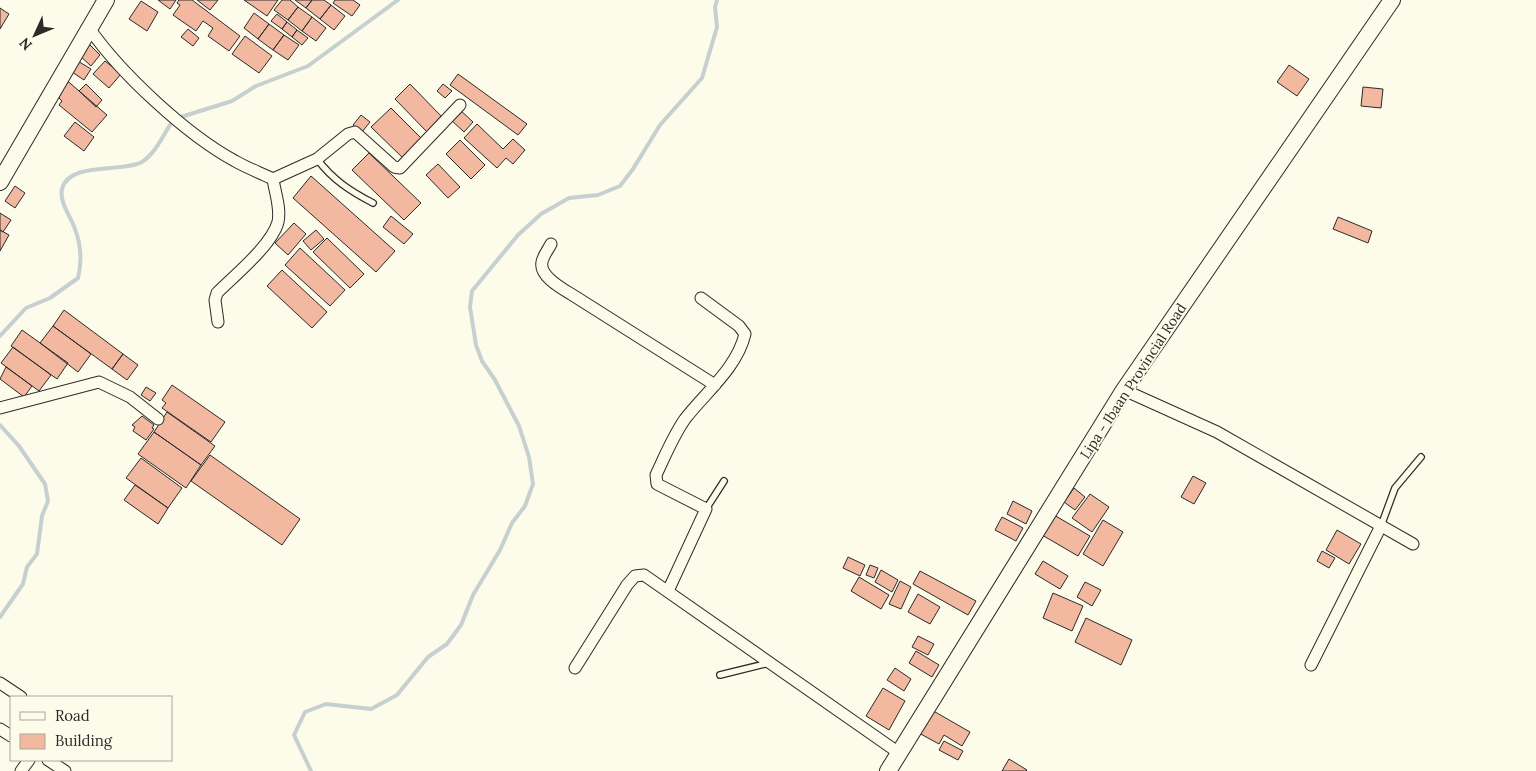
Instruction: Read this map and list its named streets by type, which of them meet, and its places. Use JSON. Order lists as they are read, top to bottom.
{
  "streets": {
    "main road": ["Lipa - Ibaan Provincial Road"]
  },
  "legend": ["Road", "Building"],
  "north": "bottom left"
}
